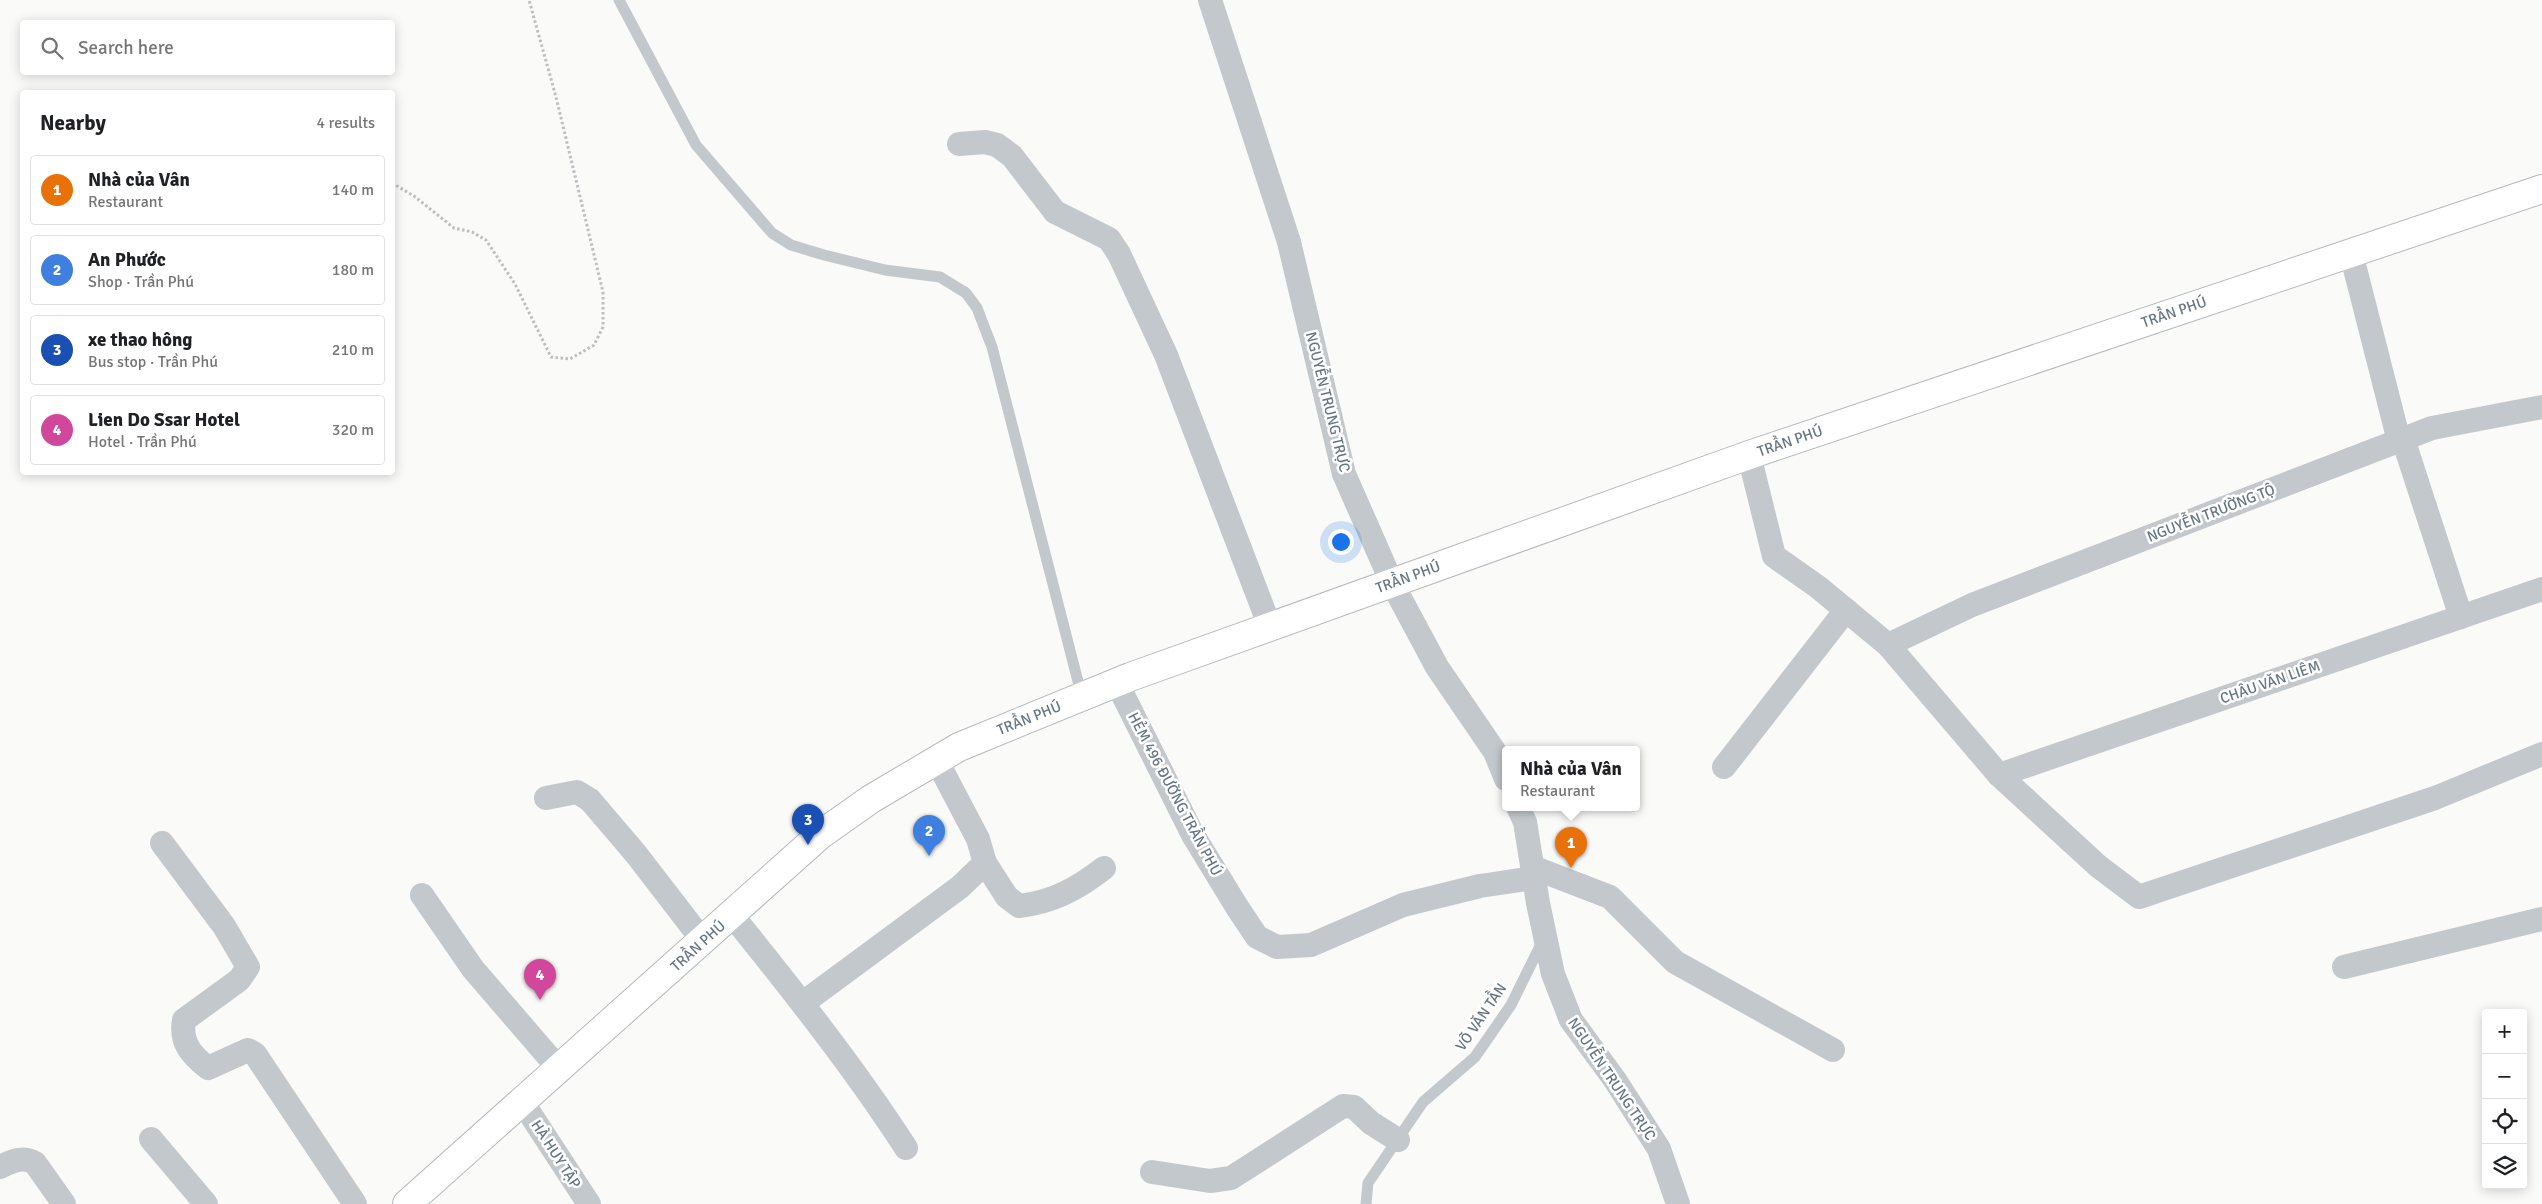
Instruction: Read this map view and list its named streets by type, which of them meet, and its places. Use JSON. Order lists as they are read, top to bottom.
{
  "streets": {
    "highway": ["TRẦN PHÚ"],
    "street": [
      "NGUYỄN TRUNG TRỰC",
      "NGUYỄN TRƯỜNG TỘ",
      "CHÂU VĂN LIÊM",
      "HẺM 496 ĐƯỜNG TRẦN PHÚ",
      "HÀ HUY TẬP"
    ],
    "lane": ["VÕ VĂN TẦN"]
  },
  "crossings": [
    ["TRẦN PHÚ", "NGUYỄN TRUNG TRỰC"],
    ["TRẦN PHÚ", "HẺM 496 ĐƯỜNG TRẦN PHÚ"],
    ["TRẦN PHÚ", "HÀ HUY TẬP"],
    ["NGUYỄN TRUNG TRỰC", "HẺM 496 ĐƯỜNG TRẦN PHÚ"],
    ["NGUYỄN TRUNG TRỰC", "VÕ VĂN TẦN"]
  ],
  "page": {
    "search": "Search here",
    "heading": ["Nearby", "4 results"],
    "list": [
      {
        "mark": "1",
        "name": "Nhà của Vân",
        "note": "Restaurant",
        "value": "140 m"
      },
      {
        "mark": "2",
        "name": "An Phước",
        "note": "Shop · Trần Phú",
        "value": "180 m"
      },
      {
        "mark": "3",
        "name": "xe thao hông",
        "note": "Bus stop · Trần Phú",
        "value": "210 m"
      },
      {
        "mark": "4",
        "name": "Lien Do Ssar Hotel",
        "note": "Hotel · Trần Phú",
        "value": "320 m"
      }
    ],
    "popup": ["Nhà của Vân", "Restaurant"],
    "pins": [
      "3",
      "2",
      "1",
      "4"
    ],
    "map_buttons": ["+", "−"]
  }
}
